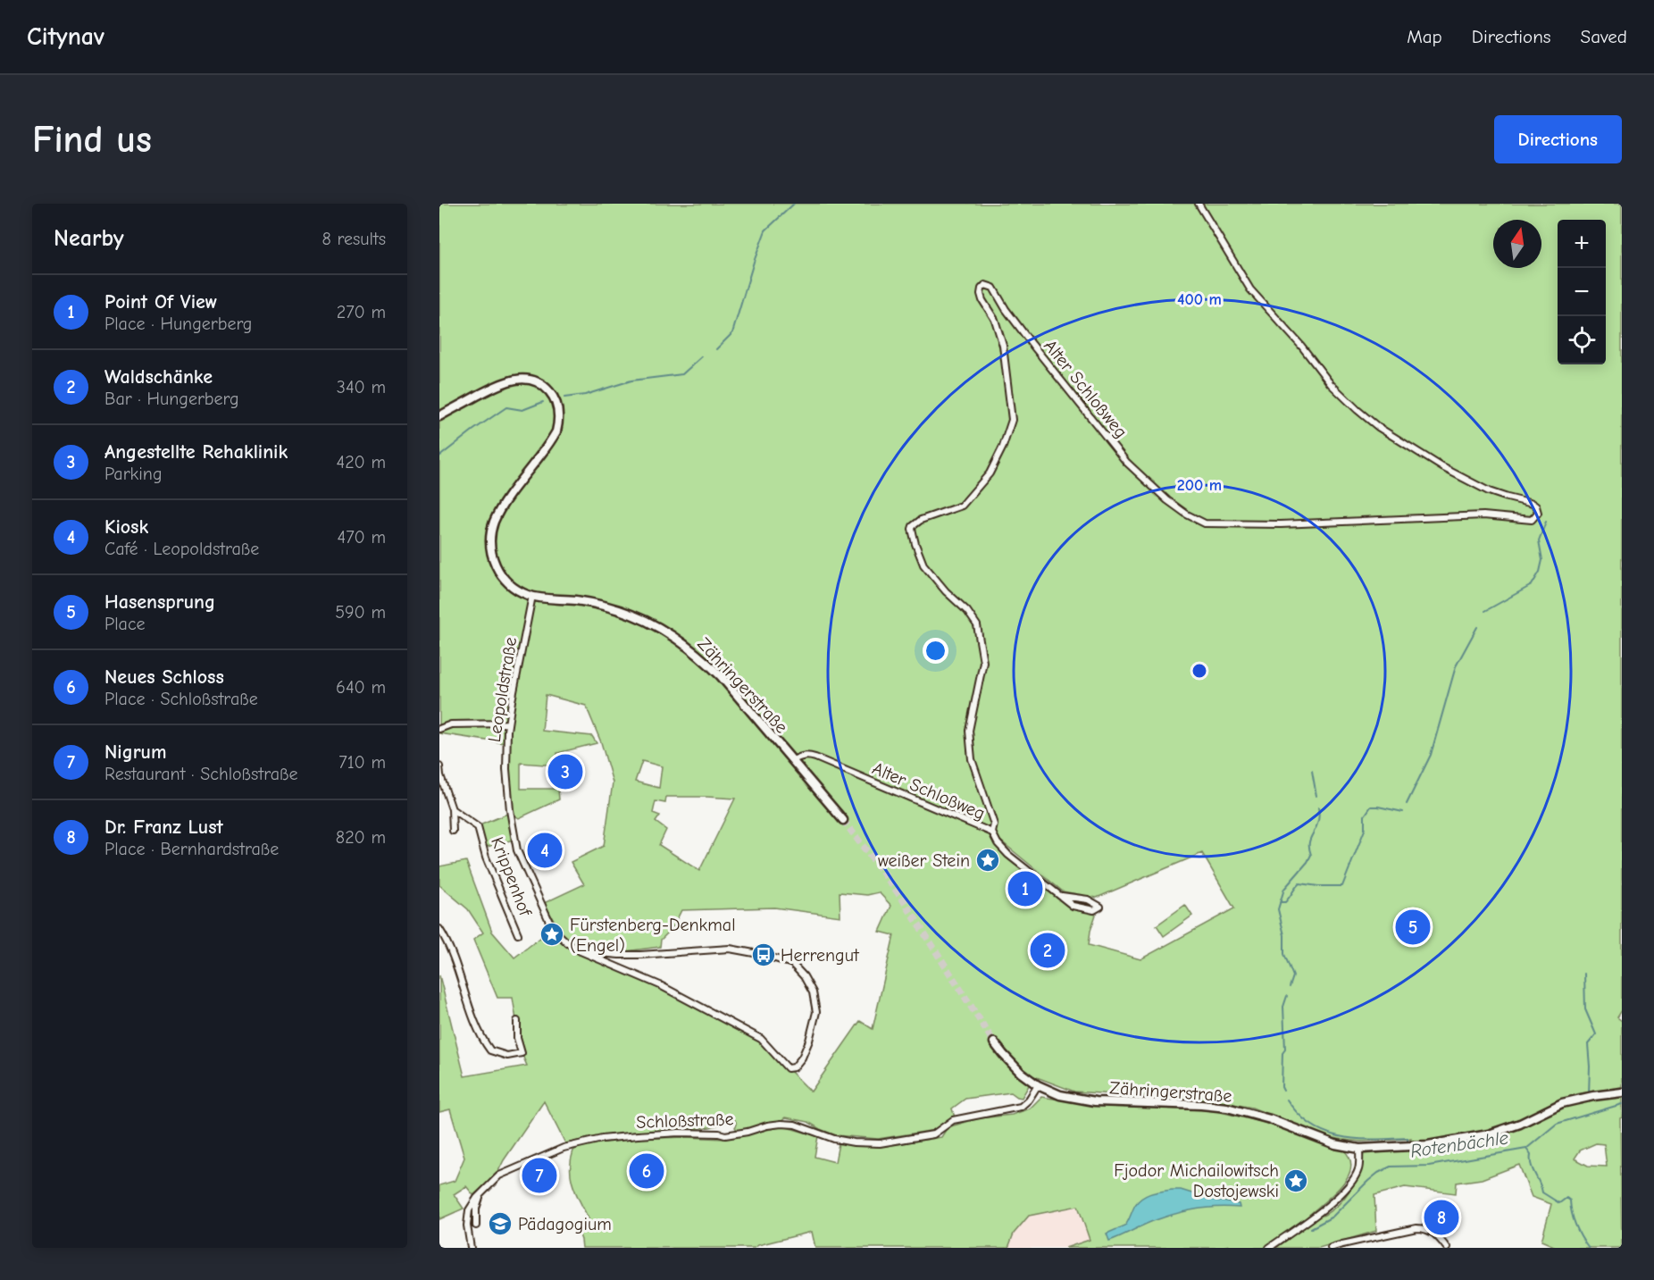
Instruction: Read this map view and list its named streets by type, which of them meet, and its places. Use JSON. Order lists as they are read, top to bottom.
{
  "streets": {
    "main road": ["Zähringerstraße"],
    "street": [
      "Alter Schloßweg",
      "Leopoldstraße",
      "Krippenhof",
      "Schloßstraße"
    ]
  },
  "crossings": [
    ["Alter Schloßweg", "Zähringerstraße"],
    ["Zähringerstraße", "Leopoldstraße"],
    ["Zähringerstraße", "Schloßstraße"]
  ],
  "water": ["Rotenbächle"],
  "places": {
    "place": ["weißer Stein", "Fürstenberg-Denkmal (Engel)", "Fjodor Michailowitsch Dostojewski"],
    "bus stop": ["Herrengut"],
    "school or university": ["Pädagogium"]
  },
  "north": "top",
  "page": {
    "header": "Citynav",
    "nav": ["Map", "Directions", "Saved"],
    "buttons": "Directions",
    "title": "Find us",
    "heading": ["Nearby", "8 results"],
    "map_buttons": ["+", "−"],
    "list": [
      {
        "mark": "1",
        "name": "Point Of View",
        "note": "Place · Hungerberg",
        "value": "270 m"
      },
      {
        "mark": "2",
        "name": "Waldschänke",
        "note": "Bar · Hungerberg",
        "value": "340 m"
      },
      {
        "mark": "3",
        "name": "Angestellte Rehaklinik",
        "note": "Parking",
        "value": "420 m"
      },
      {
        "mark": "4",
        "name": "Kiosk",
        "note": "Café · Leopoldstraße",
        "value": "470 m"
      },
      {
        "mark": "5",
        "name": "Hasensprung",
        "note": "Place",
        "value": "590 m"
      },
      {
        "mark": "6",
        "name": "Neues Schloss",
        "note": "Place · Schloßstraße",
        "value": "640 m"
      },
      {
        "mark": "7",
        "name": "Nigrum",
        "note": "Restaurant · Schloßstraße",
        "value": "710 m"
      },
      {
        "mark": "8",
        "name": "Dr. Franz Lust",
        "note": "Place · Bernhardstraße",
        "value": "820 m"
      }
    ],
    "pins": [
      "3",
      "4",
      "1",
      "5",
      "2",
      "6",
      "7",
      "8"
    ]
  },
  "rings": ["400 m", "200 m"]
}
